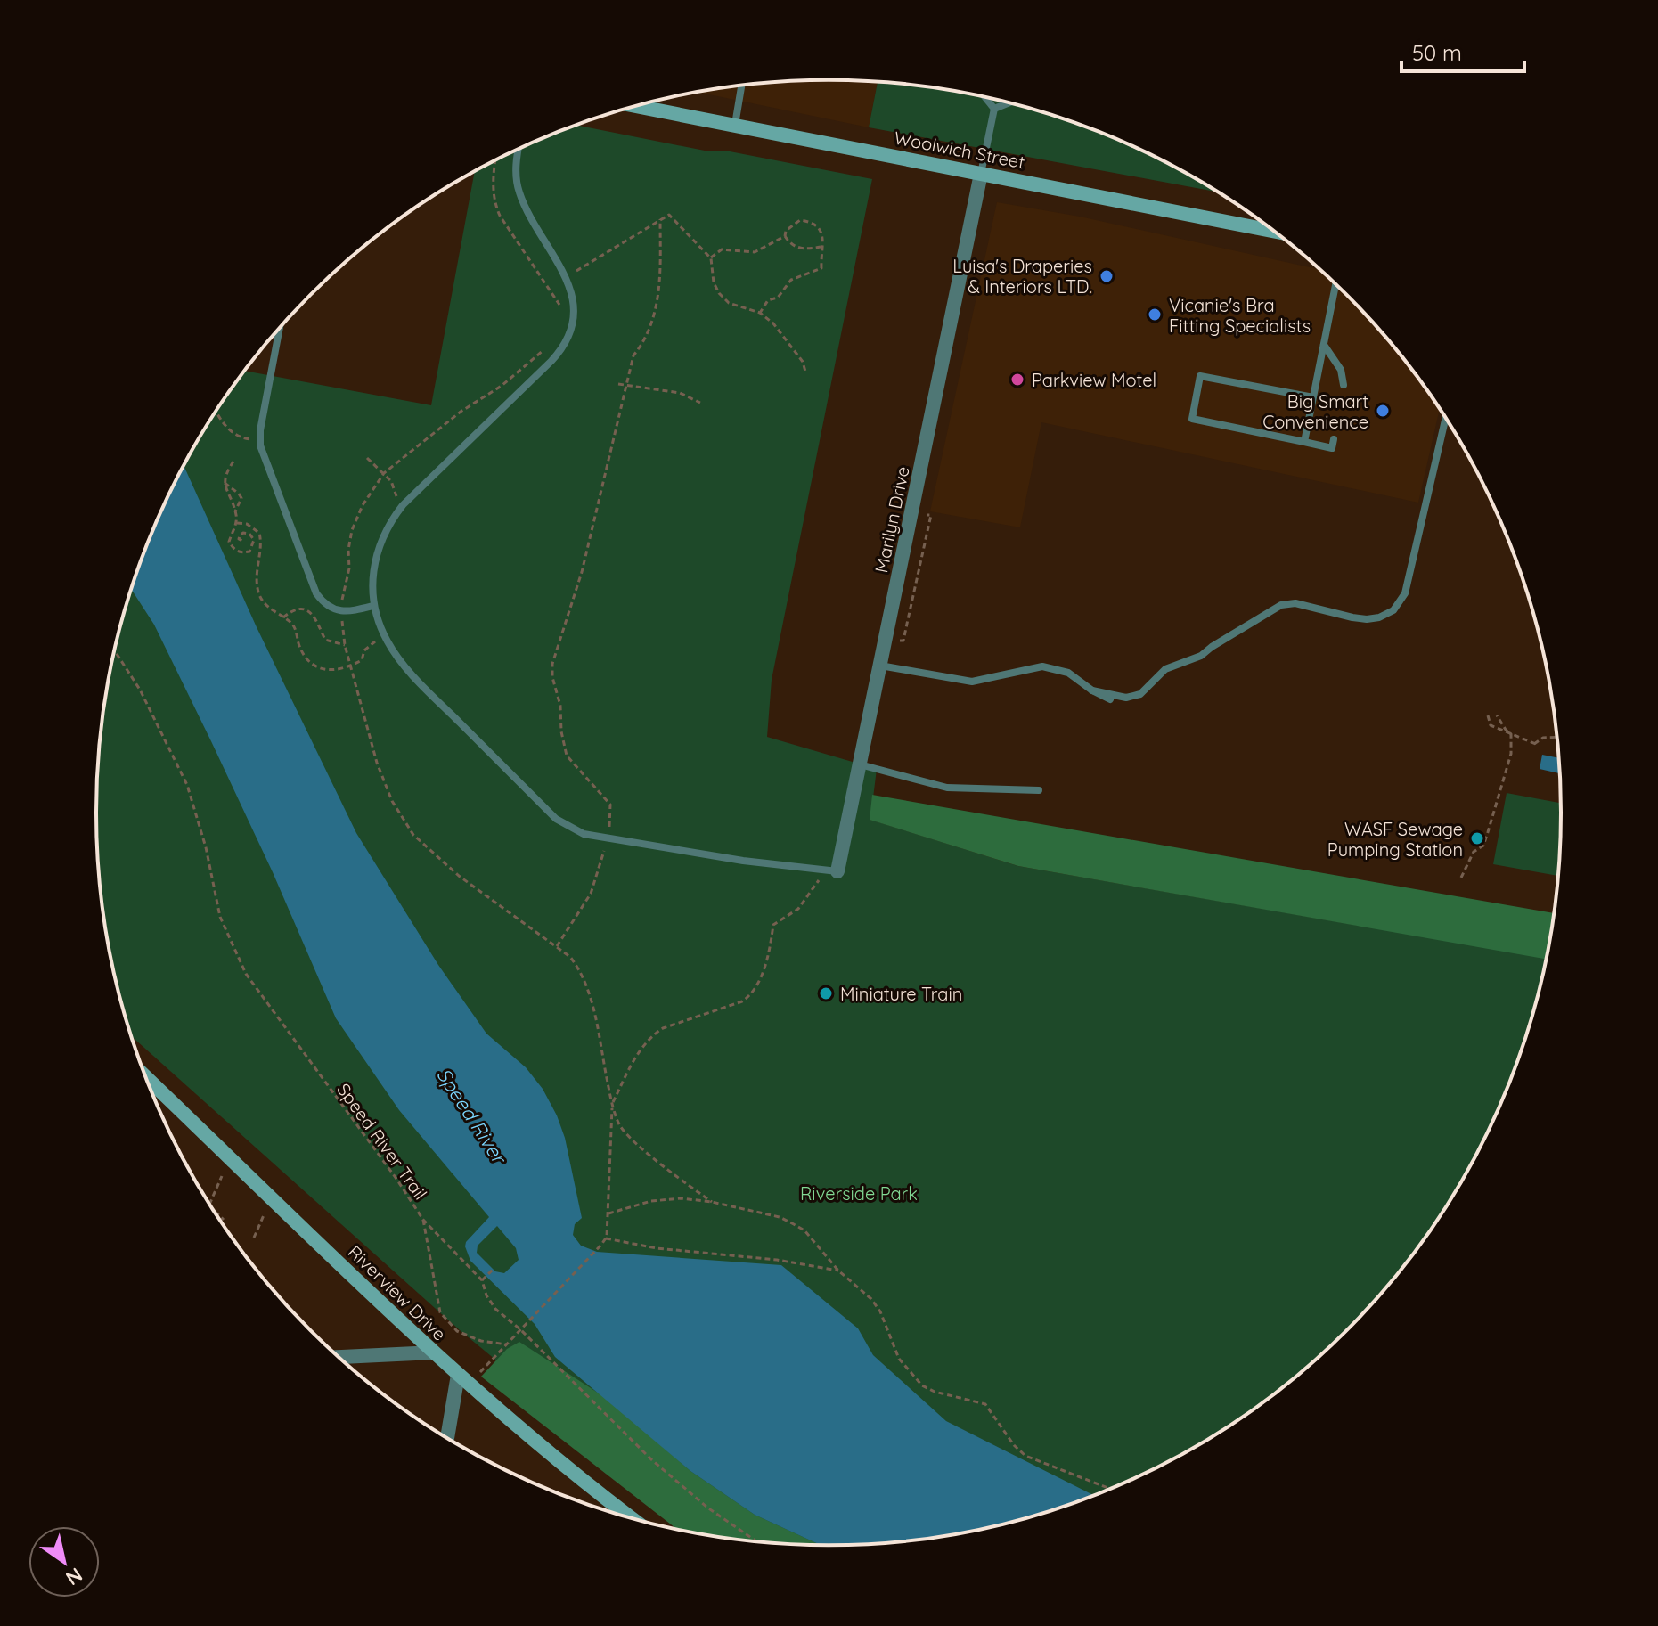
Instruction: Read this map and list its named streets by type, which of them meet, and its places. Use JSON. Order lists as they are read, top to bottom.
{
  "streets": {
    "street": ["Woolwich Street", "Marilyn Drive", "Riverview Drive"],
    "path": ["Speed River Trail"]
  },
  "crossings": [
    ["Woolwich Street", "Marilyn Drive"]
  ],
  "water": ["Speed River"],
  "parks": ["Riverside Park"],
  "places": [
    "Luisa's Draperies & Interiors LTD.",
    "Vicanie's Bra Fitting Specialists",
    "Parkview Motel",
    "Big Smart Convenience",
    "WASF Sewage Pumping Station",
    "Miniature Train"
  ],
  "scale_bar": "50 m",
  "north": "bottom right"
}
